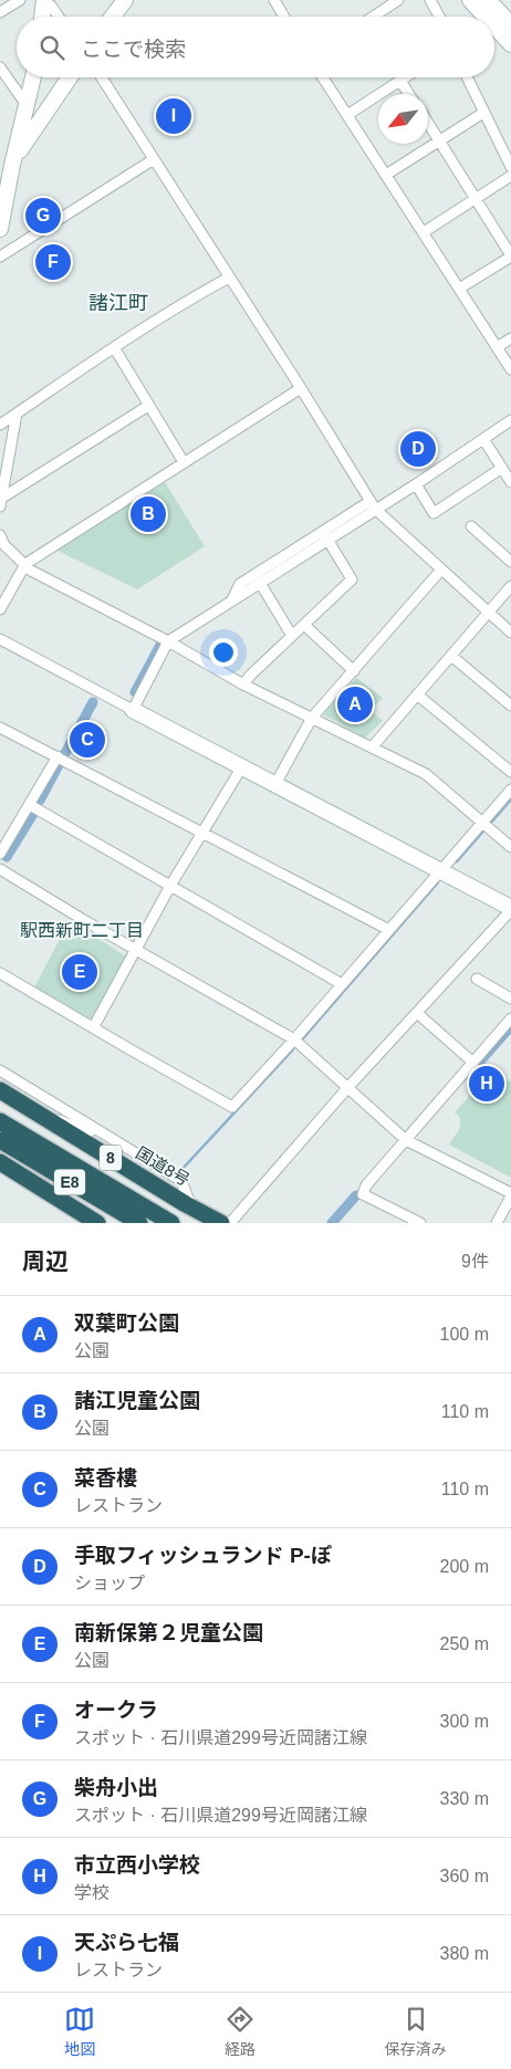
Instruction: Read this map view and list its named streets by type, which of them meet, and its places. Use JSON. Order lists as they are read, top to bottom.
{
  "streets": {
    "highway": ["8", "国道8号", "E8"]
  },
  "districts": ["諸江町", "駅西新町二丁目"],
  "north": "bottom left",
  "page": {
    "search": "ここで検索",
    "pins": [
      "I",
      "G",
      "F",
      "D",
      "B",
      "A",
      "C",
      "E",
      "H"
    ],
    "heading": ["周辺", "9件"],
    "list": [
      {
        "mark": "A",
        "name": "双葉町公園",
        "note": "公園",
        "value": "100 m"
      },
      {
        "mark": "B",
        "name": "諸江児童公園",
        "note": "公園",
        "value": "110 m"
      },
      {
        "mark": "C",
        "name": "菜香樓",
        "note": "レストラン",
        "value": "110 m"
      },
      {
        "mark": "D",
        "name": "手取フィッシュランド P-ぽ",
        "note": "ショップ",
        "value": "200 m"
      },
      {
        "mark": "E",
        "name": "南新保第２児童公園",
        "note": "公園",
        "value": "250 m"
      },
      {
        "mark": "F",
        "name": "オークラ",
        "note": "スポット · 石川県道299号近岡諸江線",
        "value": "300 m"
      },
      {
        "mark": "G",
        "name": "柴舟小出",
        "note": "スポット · 石川県道299号近岡諸江線",
        "value": "330 m"
      },
      {
        "mark": "H",
        "name": "市立西小学校",
        "note": "学校",
        "value": "360 m"
      },
      {
        "mark": "I",
        "name": "天ぷら七福",
        "note": "レストラン",
        "value": "380 m"
      }
    ],
    "nav": ["地図", "経路", "保存済み"]
  }
}
